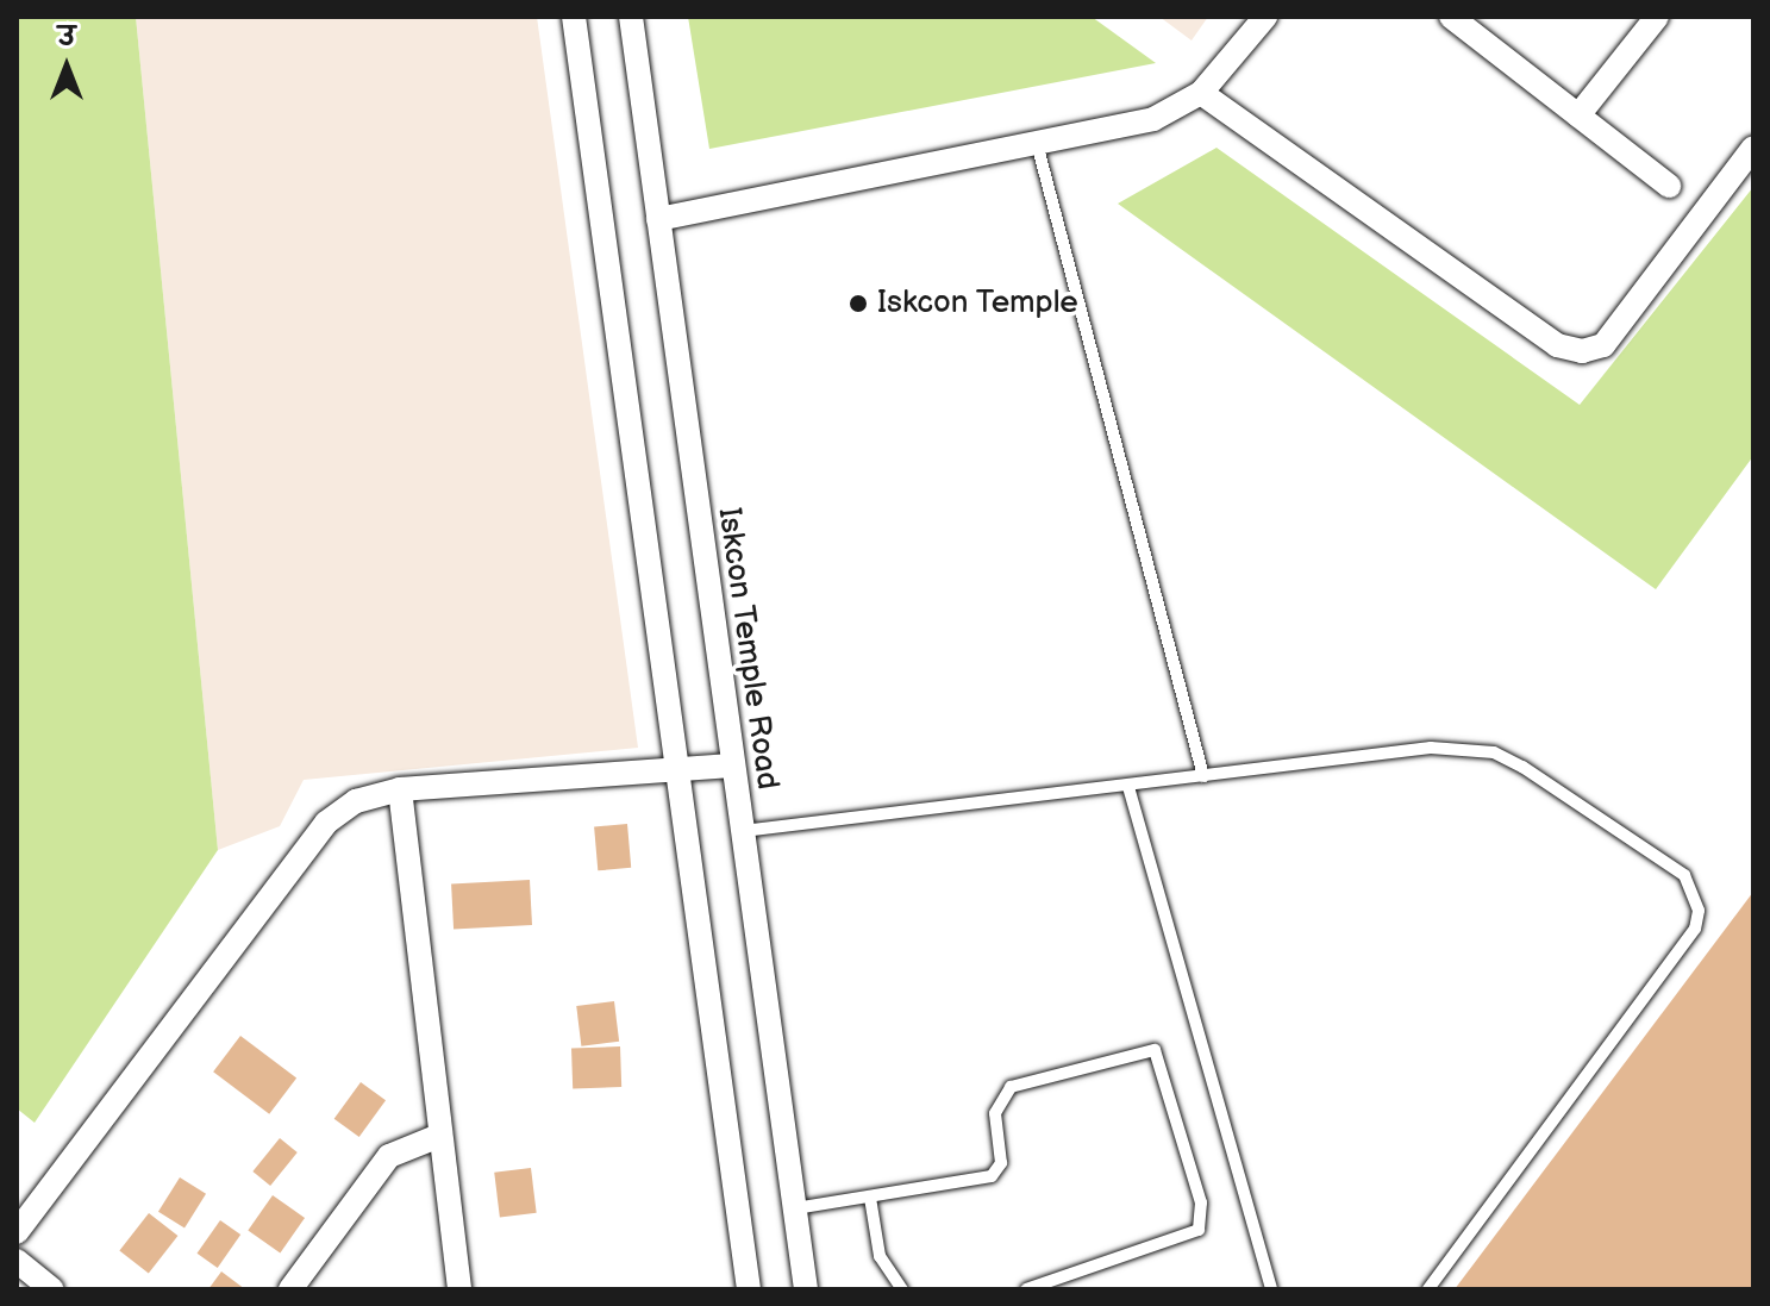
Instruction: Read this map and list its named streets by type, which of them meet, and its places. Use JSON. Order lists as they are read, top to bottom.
{
  "streets": {
    "street": ["Iskcon Temple Road"]
  },
  "places": ["Iskcon Temple"],
  "north": "top"
}
